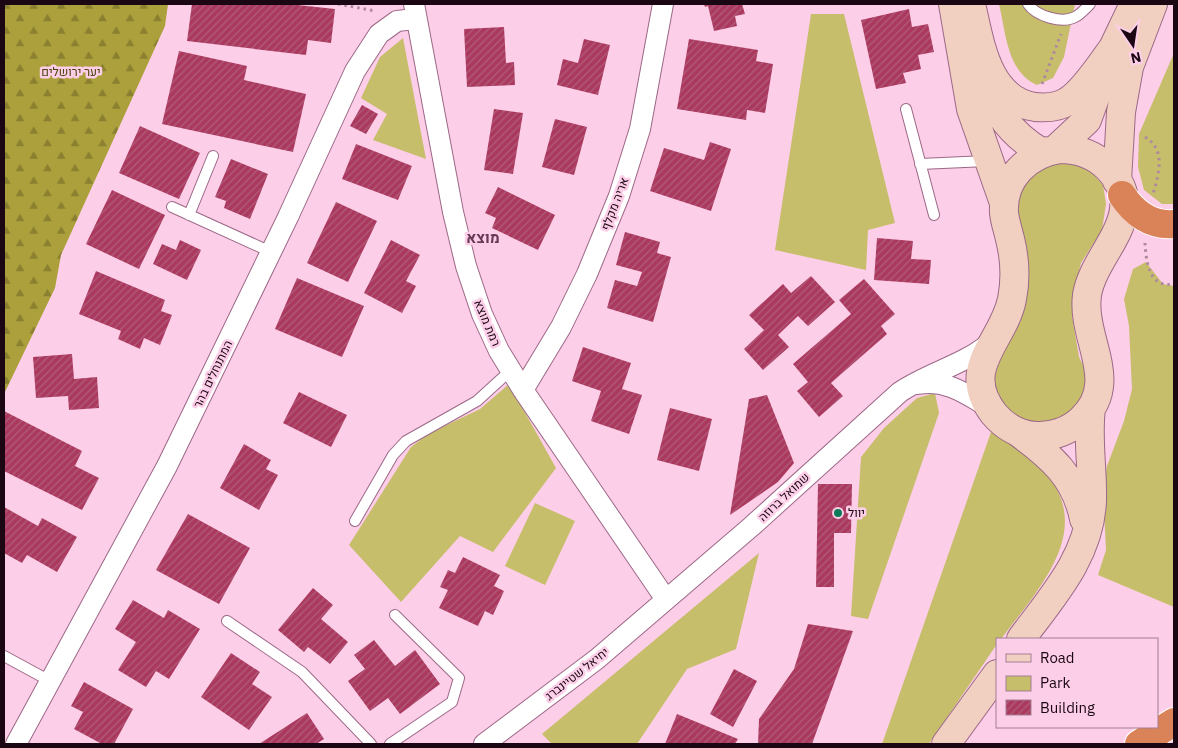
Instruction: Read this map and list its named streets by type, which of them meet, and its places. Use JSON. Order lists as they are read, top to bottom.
{
  "streets": {
    "street": [
      "אריה מקלף",
      "רמת מוצא",
      "המתנחלים בהר",
      "שמואל ברוזה",
      "יחיאל שטיינברג"
    ]
  },
  "crossings": [
    ["אריה מקלף", "רמת מוצא"],
    ["רמת מוצא", "המתנחלים בהר"],
    ["רמת מוצא", "שמואל ברוזה"],
    ["רמת מוצא", "יחיאל שטיינברג"],
    ["שמואל ברוזה", "יחיאל שטיינברג"]
  ],
  "districts": ["מוצא"],
  "parks": ["יער ירושלים"],
  "places": ["יוול"],
  "legend": ["Road", "Park", "Building"],
  "north": "bottom"
}
